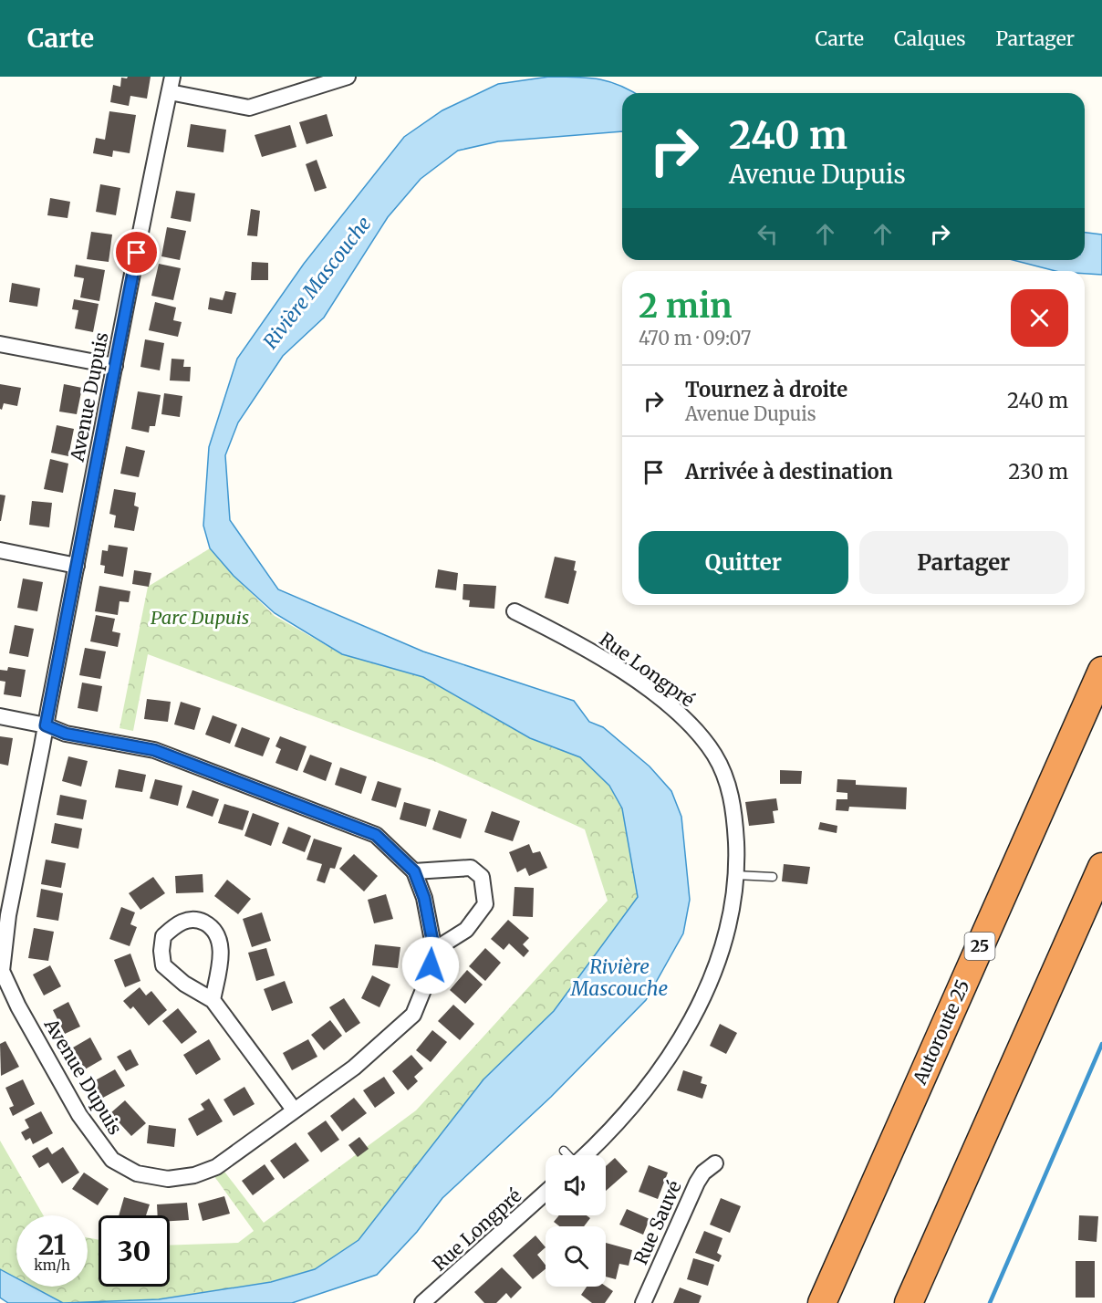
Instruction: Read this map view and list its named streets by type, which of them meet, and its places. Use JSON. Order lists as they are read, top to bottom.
{
  "streets": {
    "highway": ["25", "Autoroute 25"],
    "street": ["Avenue Dupuis", "Rue Longpré", "Rue Sauvé"]
  },
  "water": ["Rivière Mascouche"],
  "parks": ["Parc Dupuis"],
  "page": {
    "header": "Carte",
    "nav": ["Carte", "Calques", "Partager"],
    "turn": ["240 m", "Avenue Dupuis"],
    "heading": ["2 min", "470 m · 09:07"],
    "list": [
      {
        "name": "Tournez à droite",
        "note": "Avenue Dupuis",
        "value": "240 m"
      },
      {
        "name": "Arrivée à destination",
        "value": "230 m"
      }
    ],
    "buttons": ["Quitter", "Partager"],
    "speed": "21 km/h",
    "limit": "30"
  }
}
